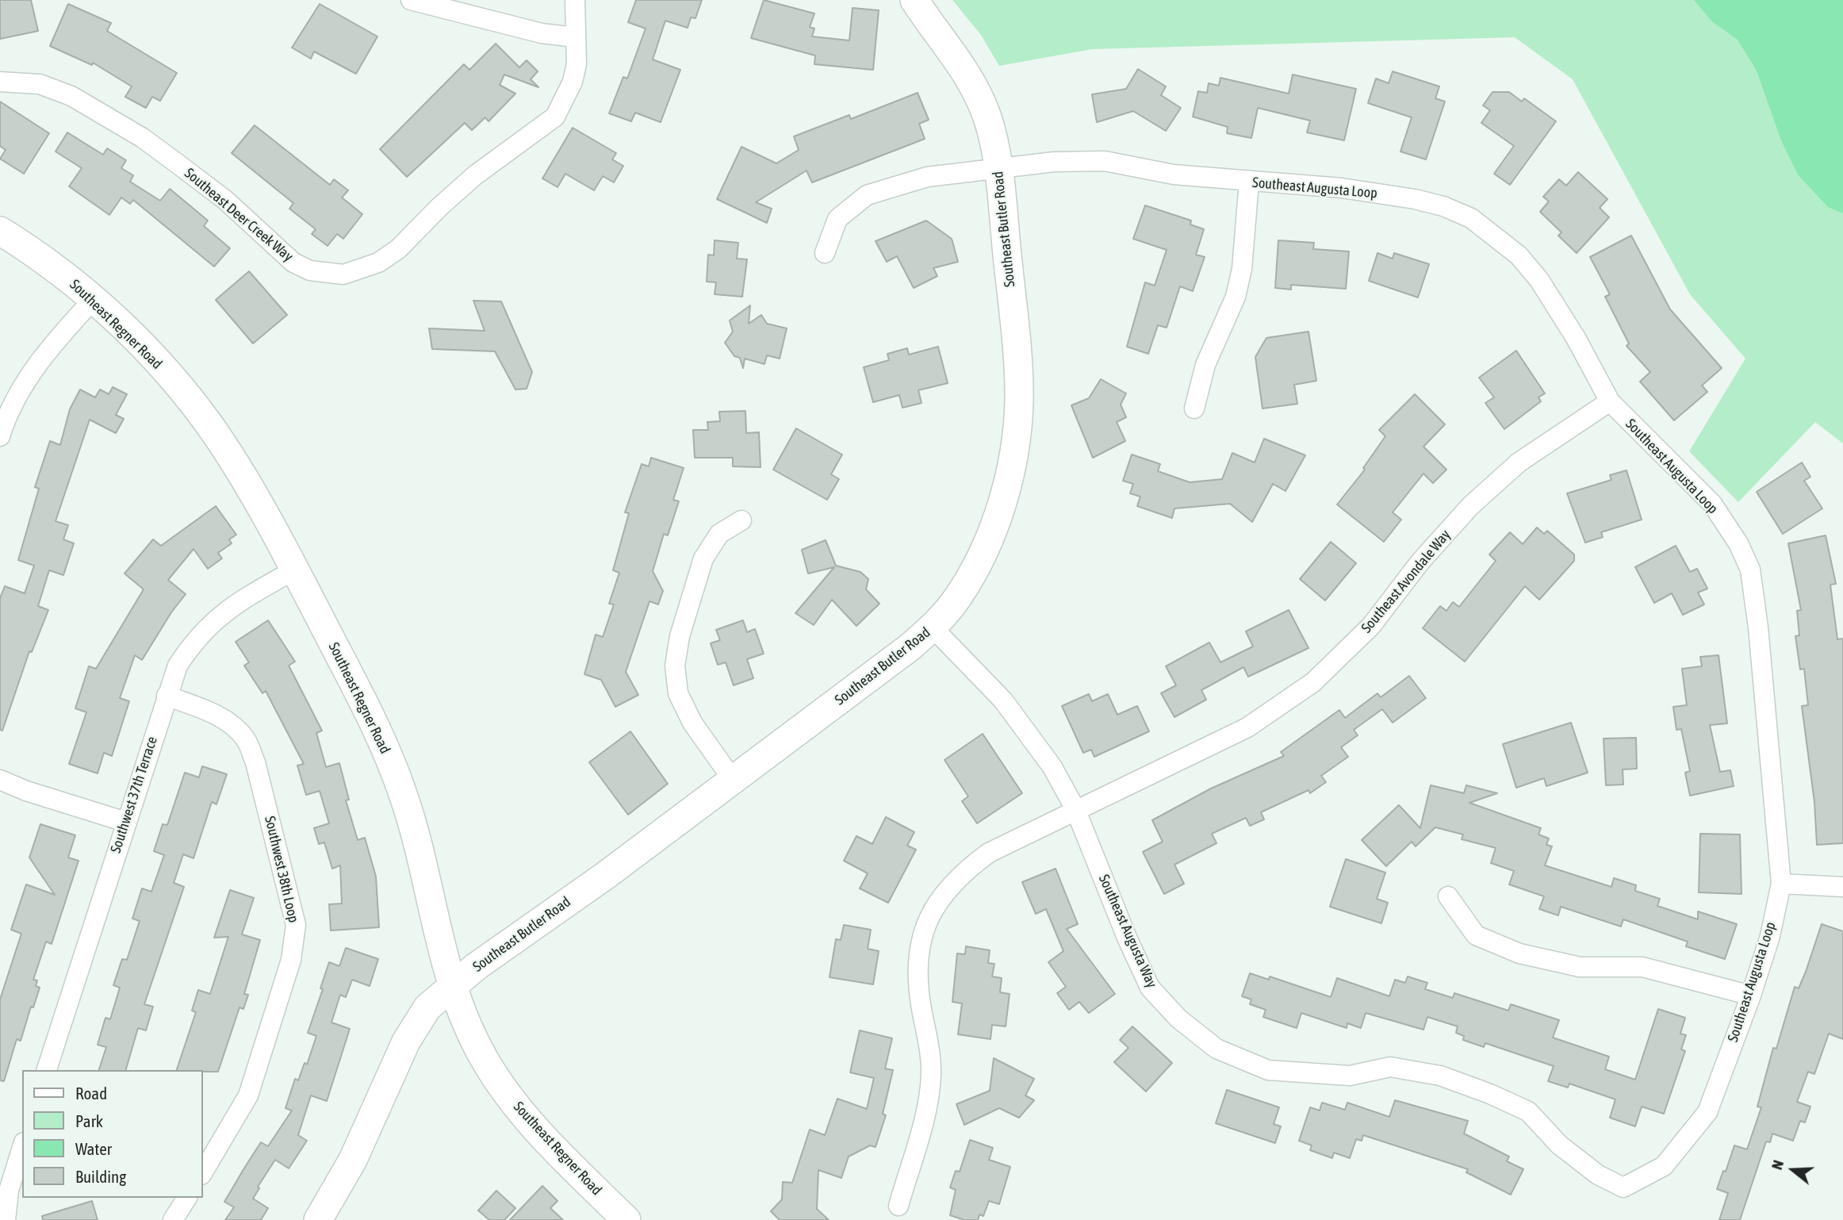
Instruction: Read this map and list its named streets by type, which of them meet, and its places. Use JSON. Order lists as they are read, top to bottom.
{
  "streets": {
    "main road": ["Southeast Butler Road", "Southeast Regner Road"],
    "street": [
      "Southeast Augusta Loop",
      "Southeast Deer Creek Way",
      "Southeast Avondale Way",
      "Southwest 37th Terrace",
      "Southwest 38th Loop",
      "Southeast Augusta Way"
    ]
  },
  "crossings": [
    ["Southeast Augusta Loop", "Southeast Butler Road"],
    ["Southeast Augusta Loop", "Southeast Avondale Way"],
    ["Southeast Augusta Loop", "Southeast Augusta Way"],
    ["Southeast Butler Road", "Southeast Regner Road"],
    ["Southeast Butler Road", "Southeast Augusta Way"],
    ["Southeast Regner Road", "Southwest 37th Terrace"],
    ["Southeast Avondale Way", "Southeast Augusta Way"],
    ["Southwest 37th Terrace", "Southwest 38th Loop"]
  ],
  "legend": [
    "Road",
    "Park",
    "Water",
    "Building"
  ],
  "north": "left"
}
